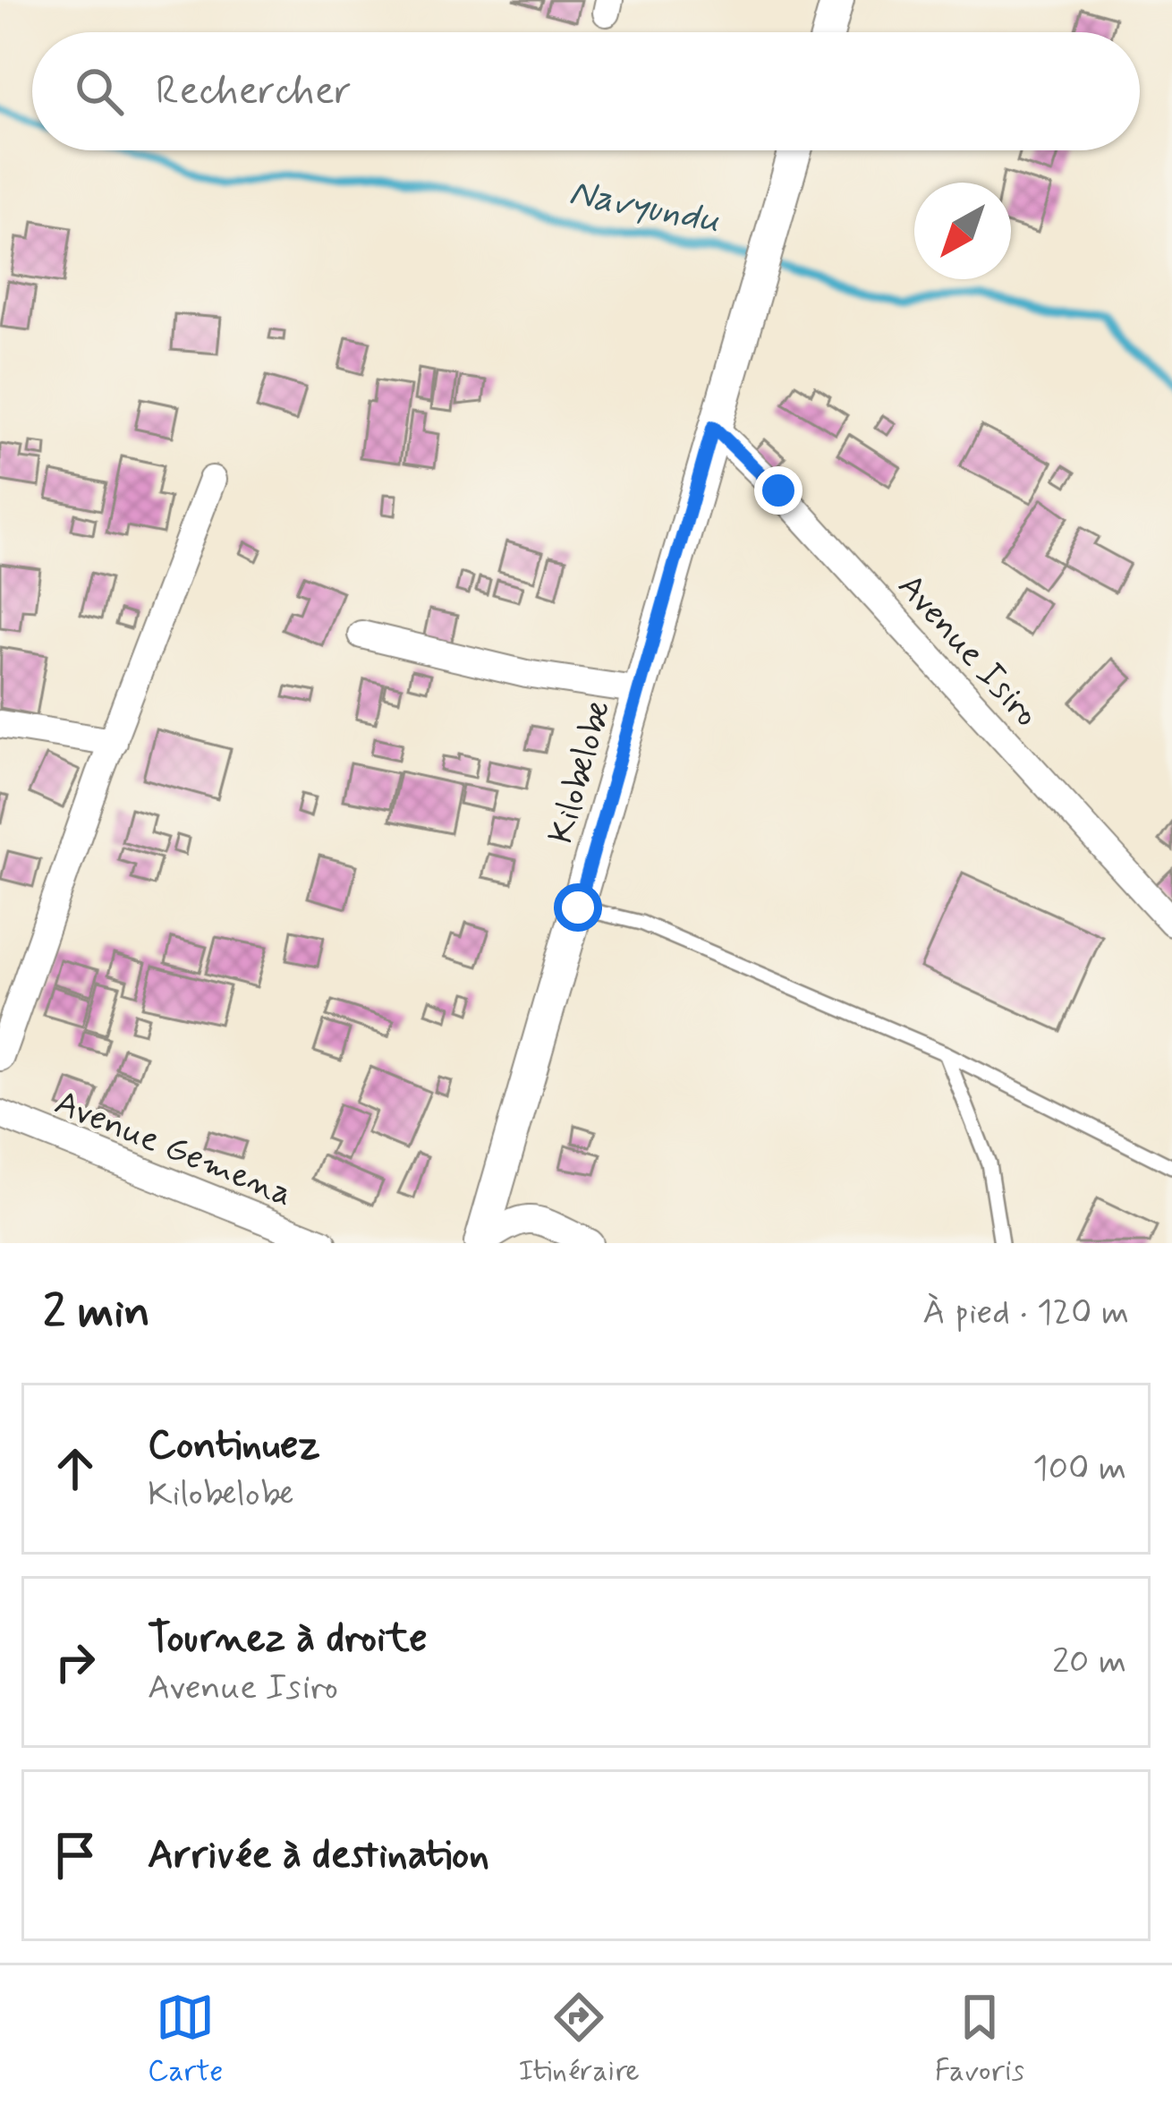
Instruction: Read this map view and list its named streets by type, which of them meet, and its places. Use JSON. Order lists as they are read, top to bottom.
{
  "streets": {
    "street": ["Avenue Isiro", "Kilobelobe", "Avenue Gemena"]
  },
  "crossings": [
    ["Avenue Isiro", "Kilobelobe"]
  ],
  "water": ["Navyundu"],
  "north": "bottom left",
  "page": {
    "search": "Rechercher",
    "heading": ["2 min", "À pied · 120 m"],
    "list": [
      ["Continuez", "Kilobelobe", "100 m"],
      ["Tournez à droite", "Avenue Isiro", "20 m"],
      "Arrivée à destination"
    ],
    "nav": ["Carte", "Itinéraire", "Favoris"]
  }
}
